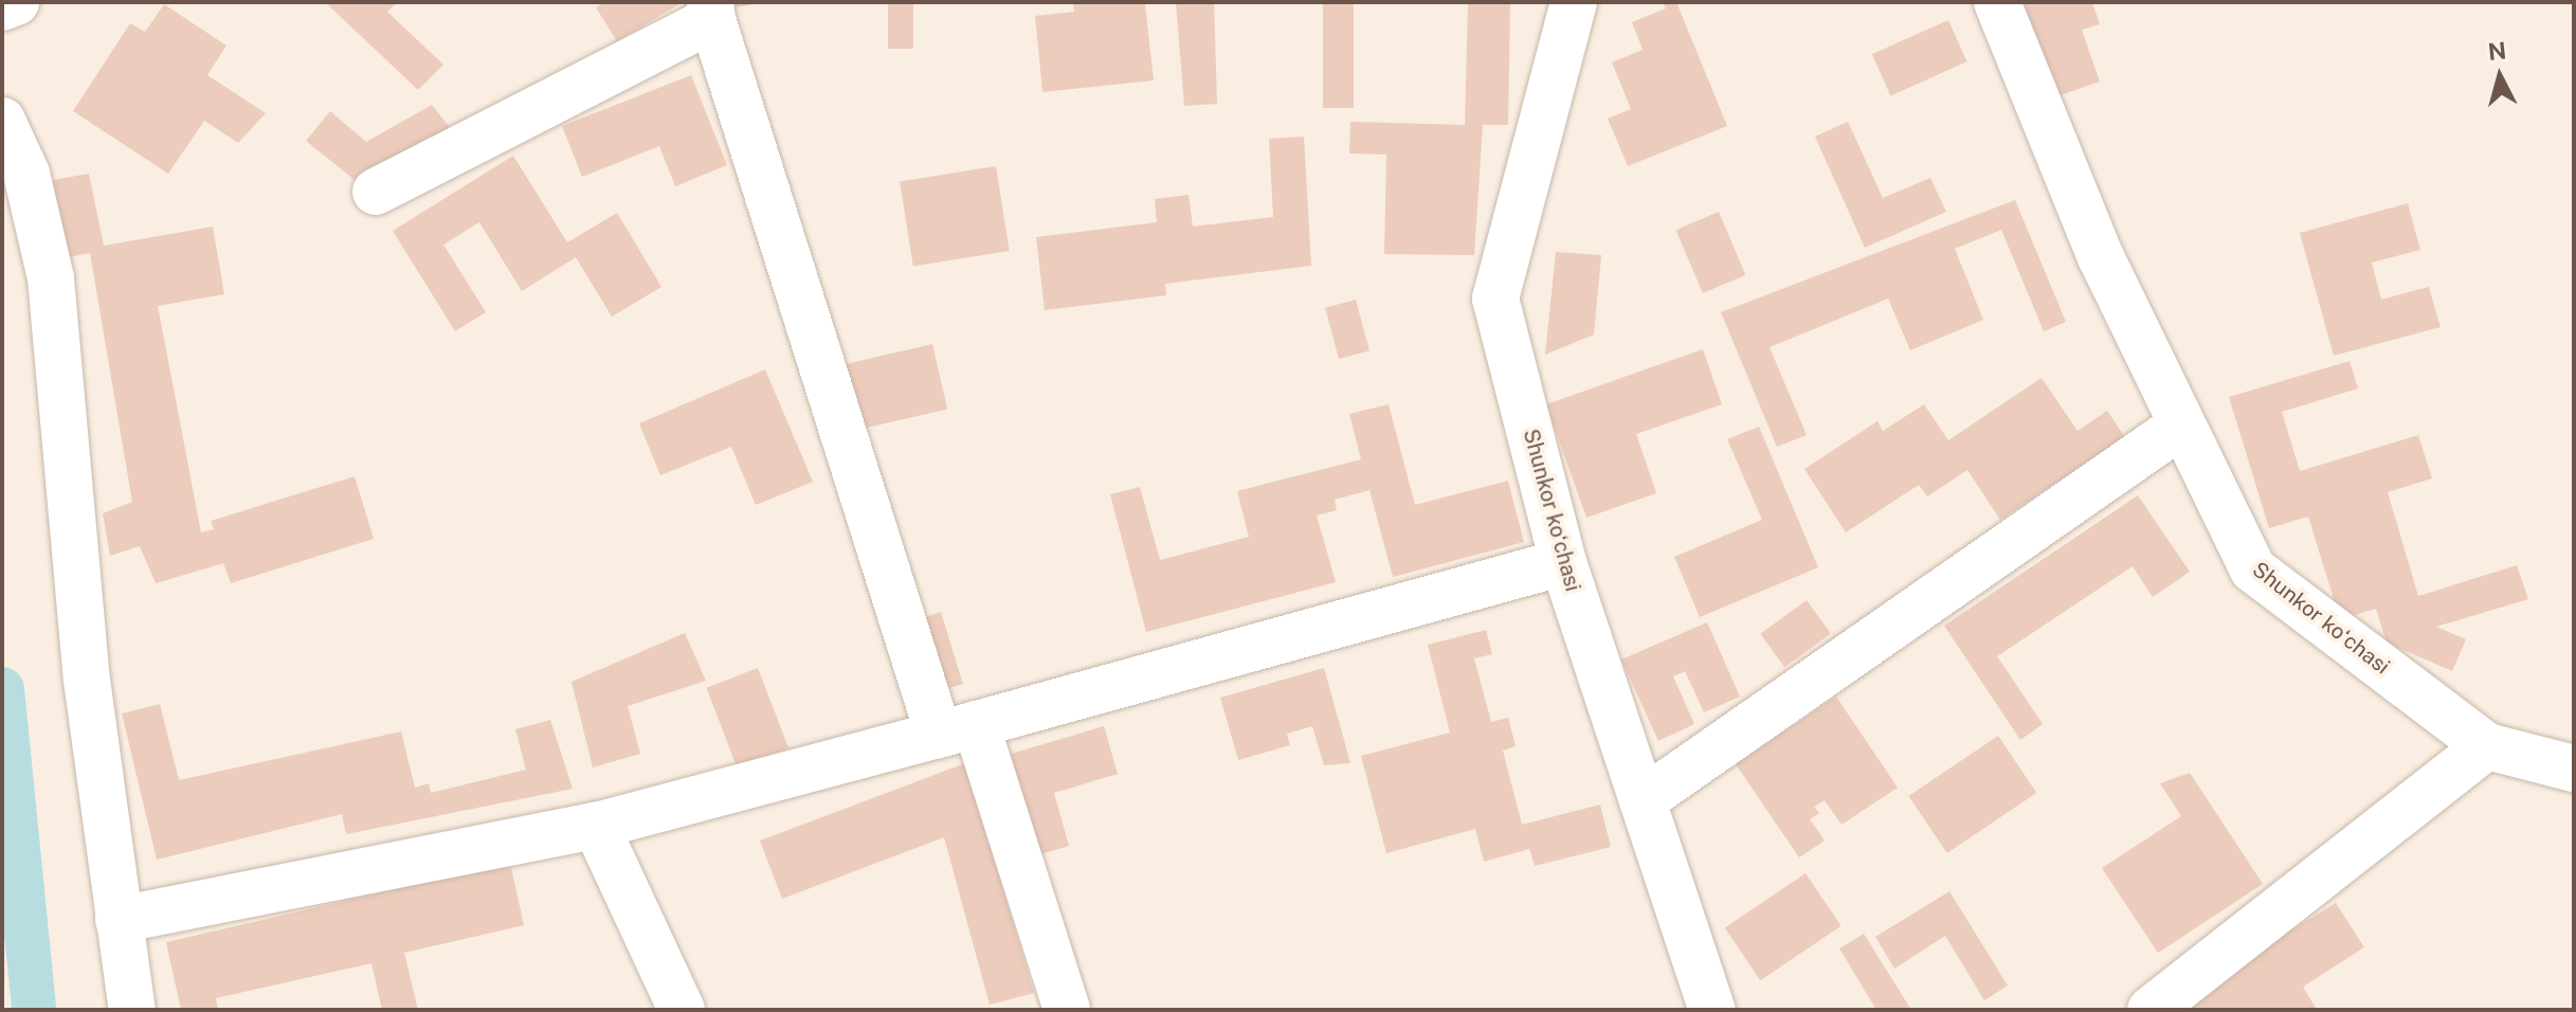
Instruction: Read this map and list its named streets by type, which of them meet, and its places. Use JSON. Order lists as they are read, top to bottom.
{
  "streets": {
    "street": ["Shunkor koʻchasi"]
  },
  "north": "top"
}
